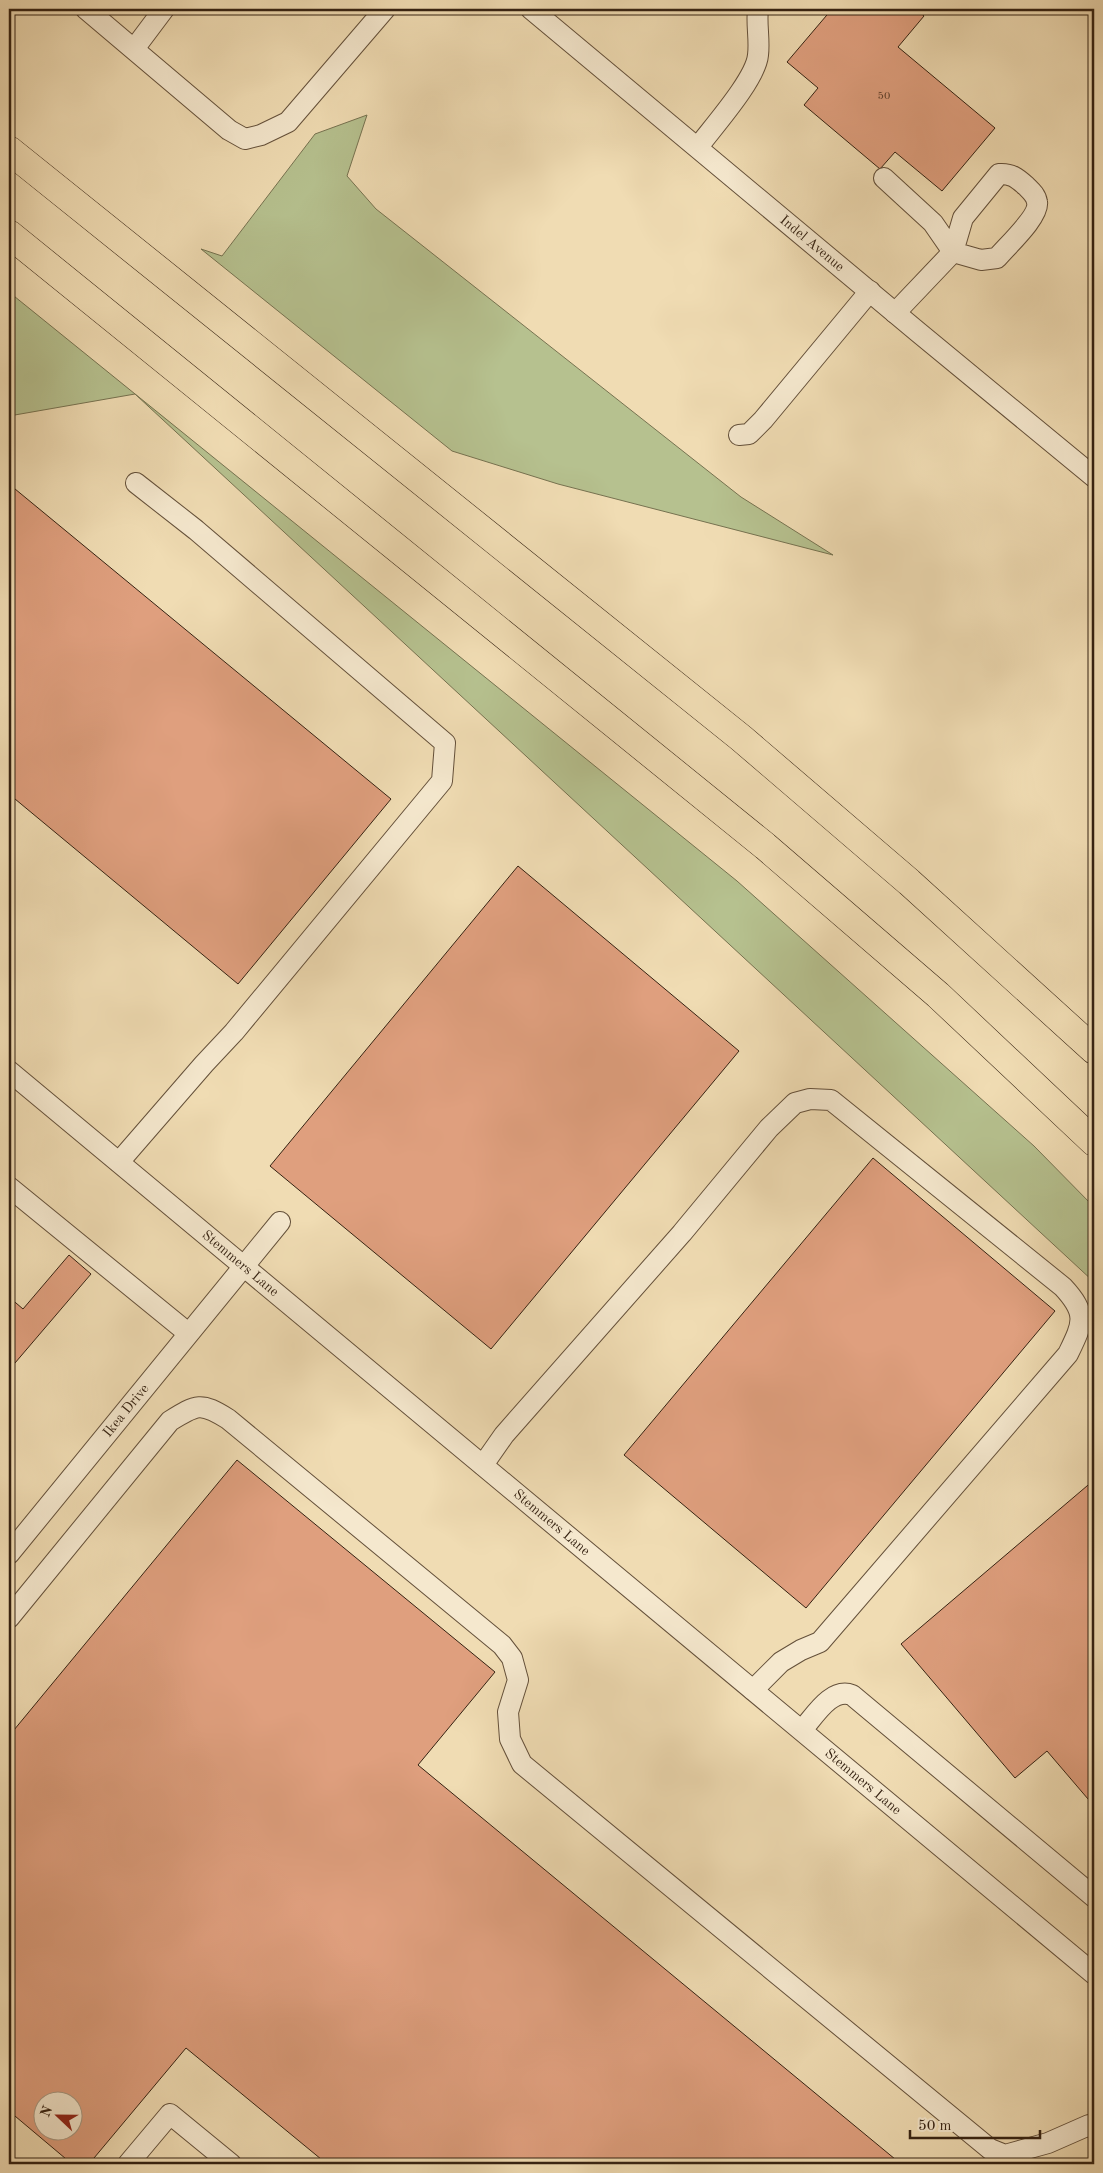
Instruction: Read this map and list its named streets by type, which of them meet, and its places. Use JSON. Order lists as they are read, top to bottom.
{
  "streets": {
    "street": ["Indel Avenue", "Stemmers Lane", "Ikea Drive"]
  },
  "crossings": [
    ["Stemmers Lane", "Ikea Drive"]
  ],
  "house_numbers": ["50"],
  "scale_bar": "50 m",
  "north": "left"
}
